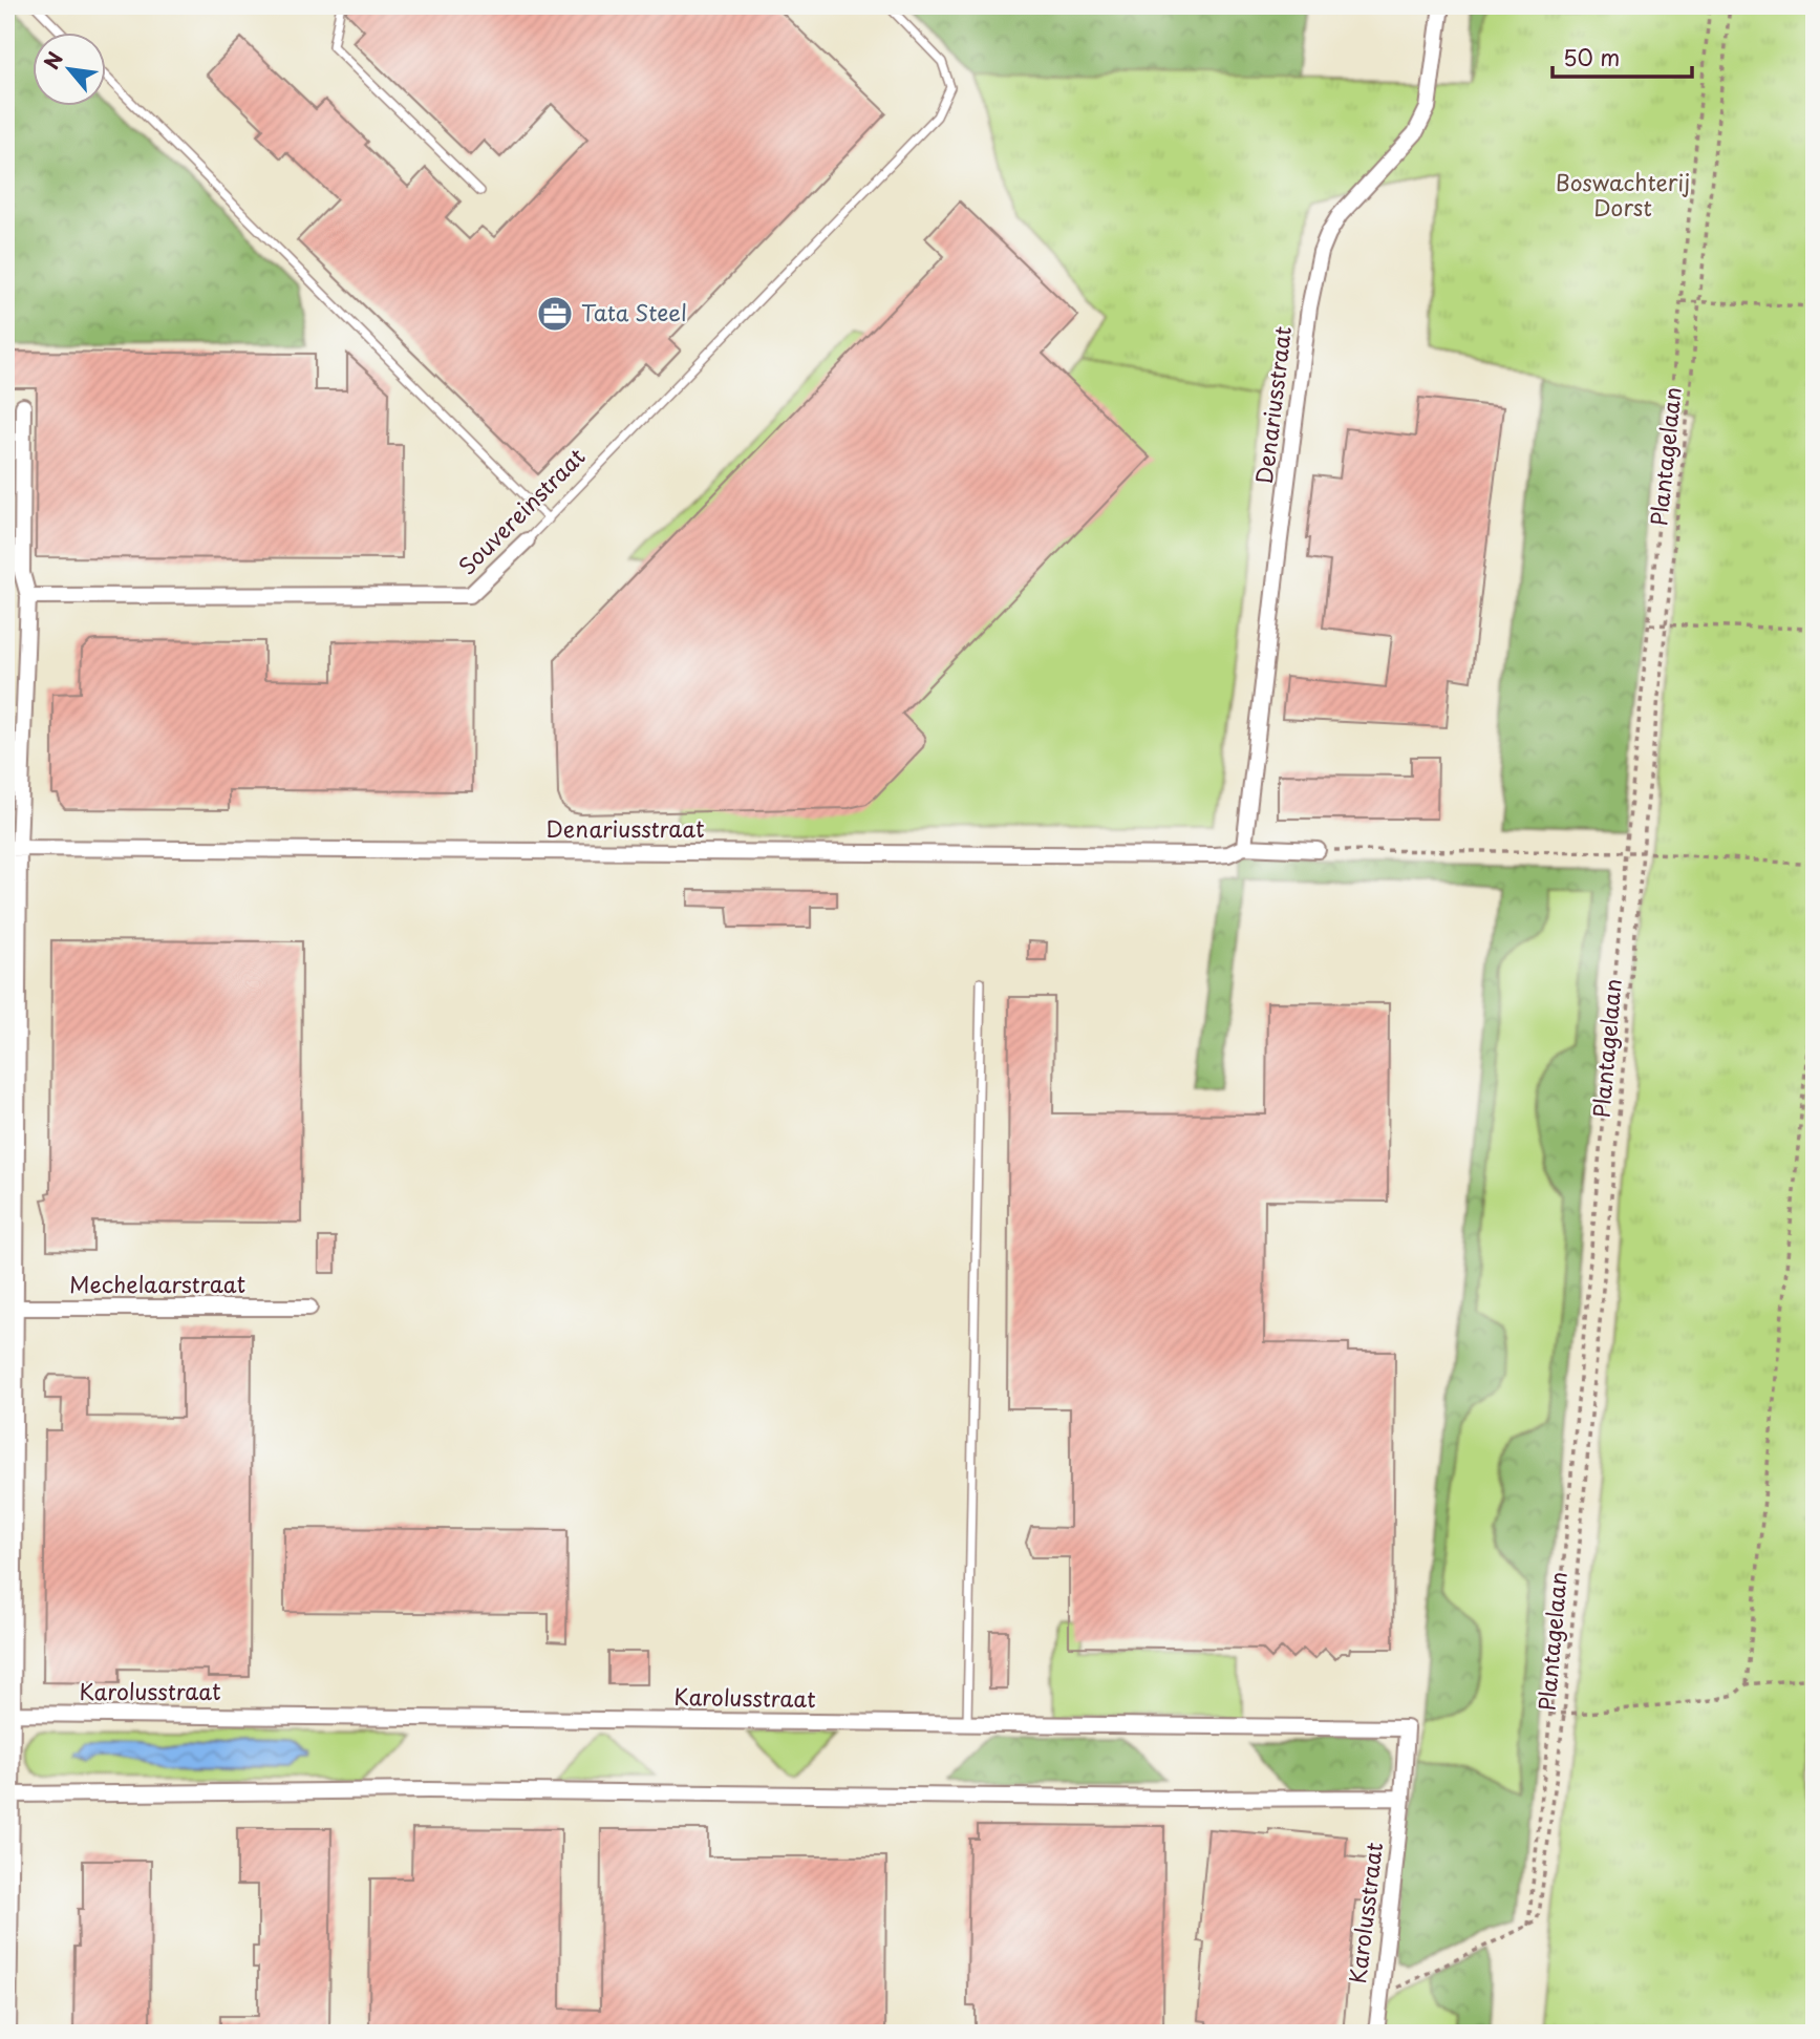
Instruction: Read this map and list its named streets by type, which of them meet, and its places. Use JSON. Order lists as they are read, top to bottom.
{
  "streets": {
    "street": [
      "Denariusstraat",
      "Souvereinstraat",
      "Mechelaarstraat",
      "Karolusstraat"
    ],
    "path": ["Plantagelaan"]
  },
  "parks": ["Boswachterij Dorst"],
  "places": {
    "office": ["Tata Steel"]
  },
  "scale_bar": "50 m",
  "north": "top left"
}
